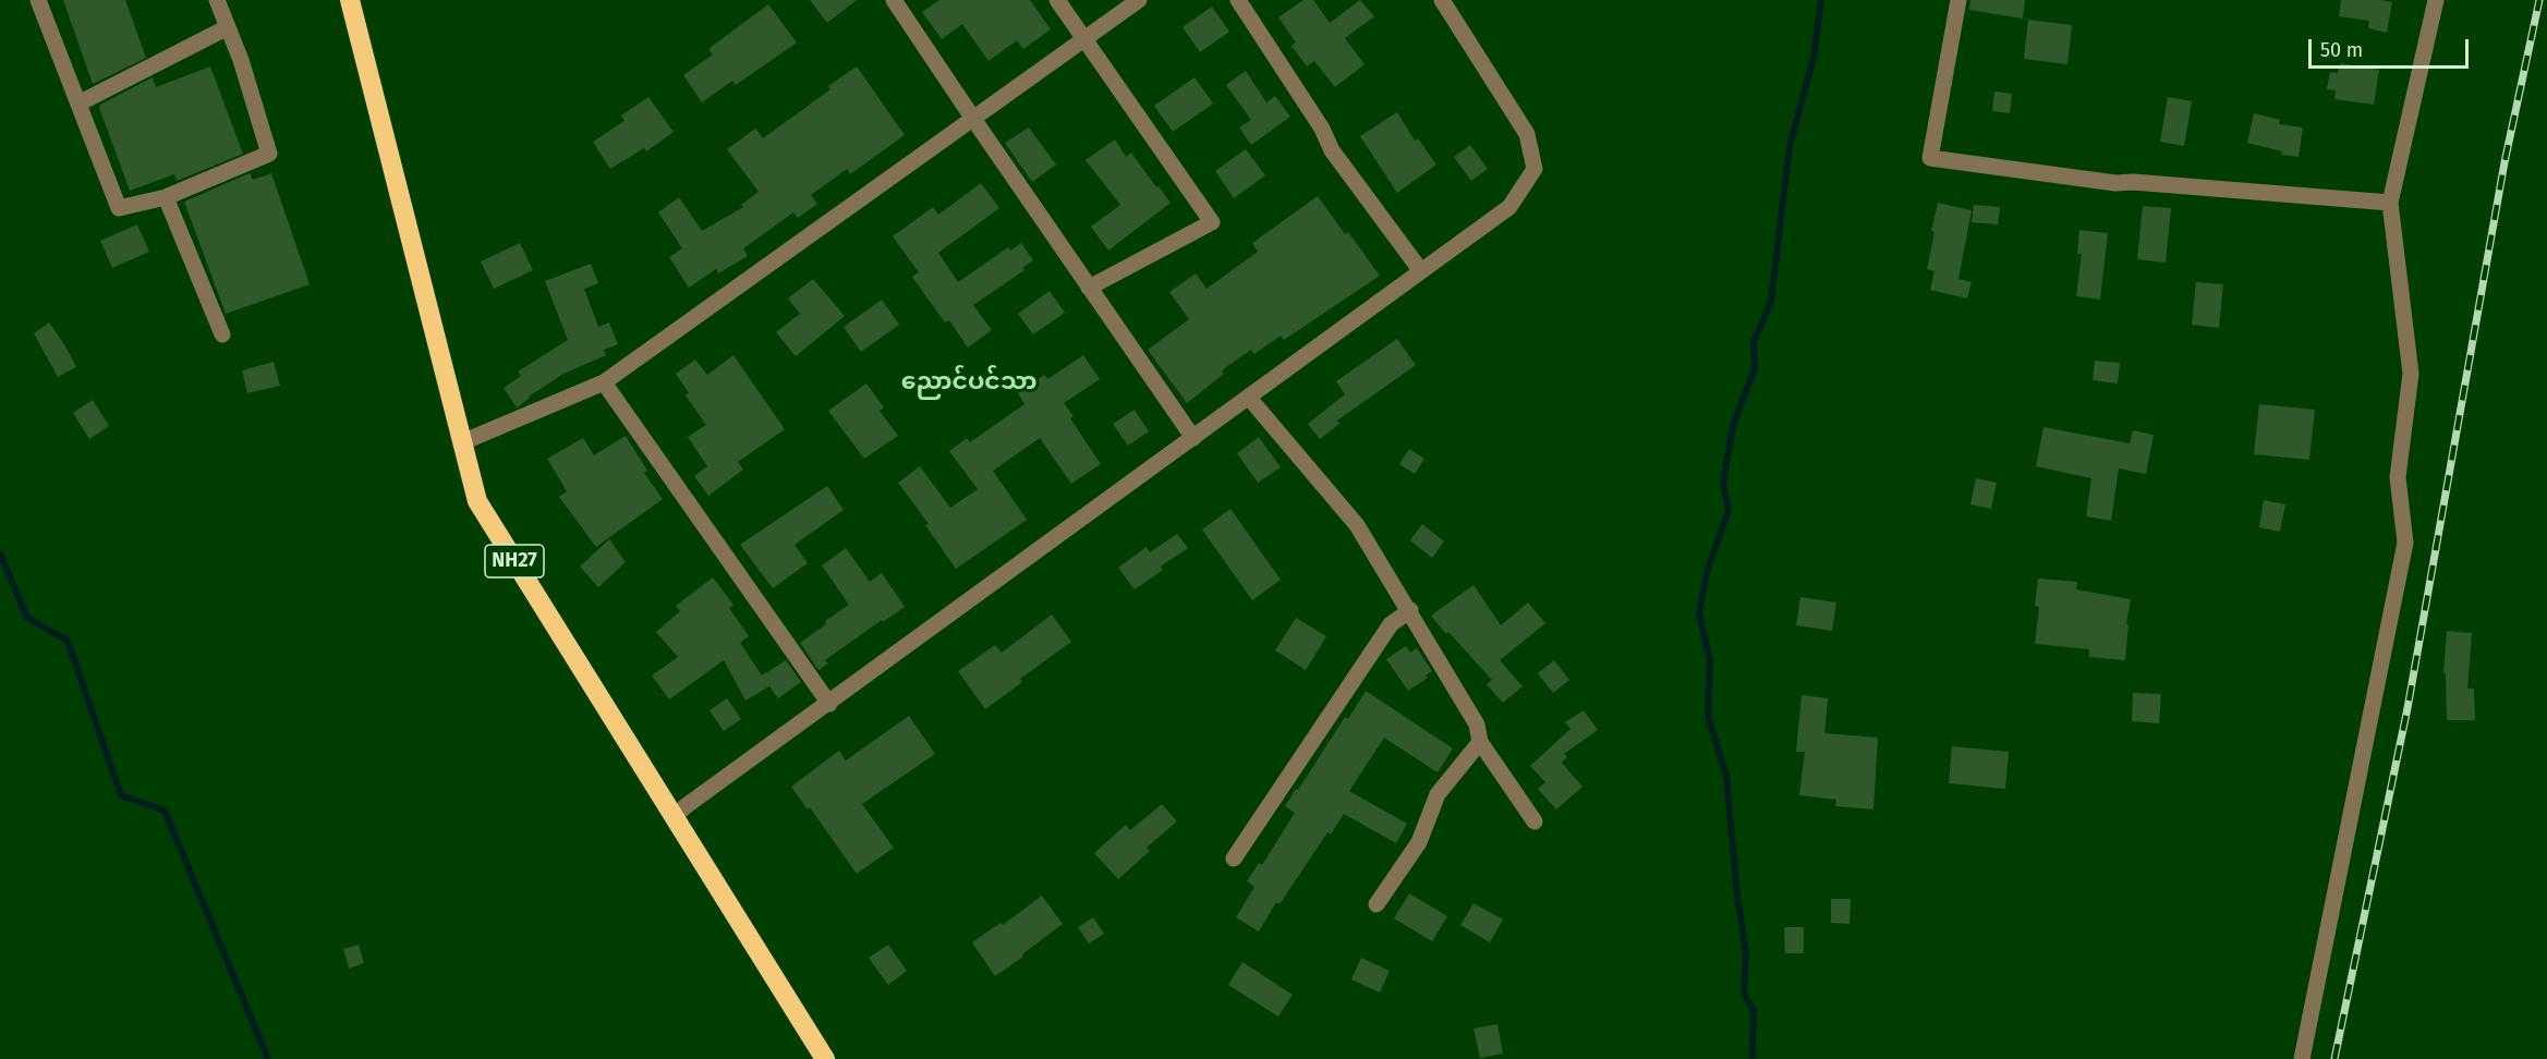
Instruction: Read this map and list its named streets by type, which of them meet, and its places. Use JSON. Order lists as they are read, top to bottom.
{
  "streets": {
    "highway": ["NH27"]
  },
  "districts": ["ညောင်ပင်သာ"],
  "scale_bar": "50 m"
}
